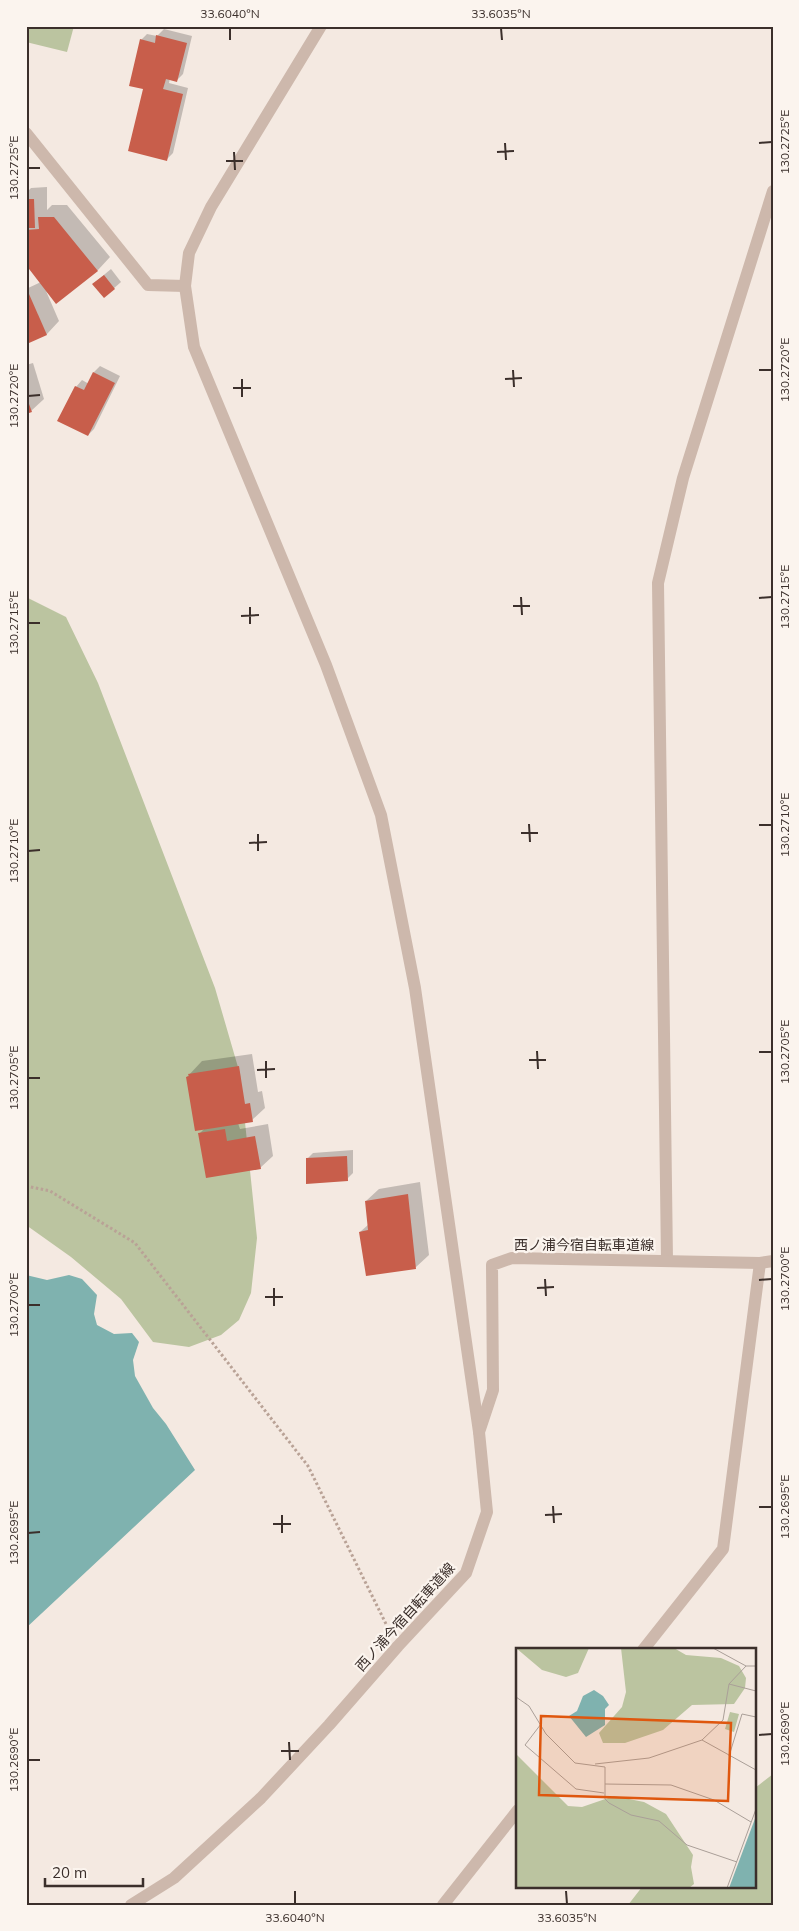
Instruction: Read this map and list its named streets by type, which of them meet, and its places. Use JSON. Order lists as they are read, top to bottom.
{
  "streets": {
    "street": ["西ノ浦今宿自転車道線"]
  },
  "scale_bar": "20 m",
  "coordinates": [
    "33.6040°N",
    "33.6035°N",
    "130.2725°E",
    "130.2720°E",
    "130.2715°E",
    "130.2710°E",
    "130.2705°E",
    "130.2700°E",
    "130.2695°E",
    "130.2690°E"
  ]
}
